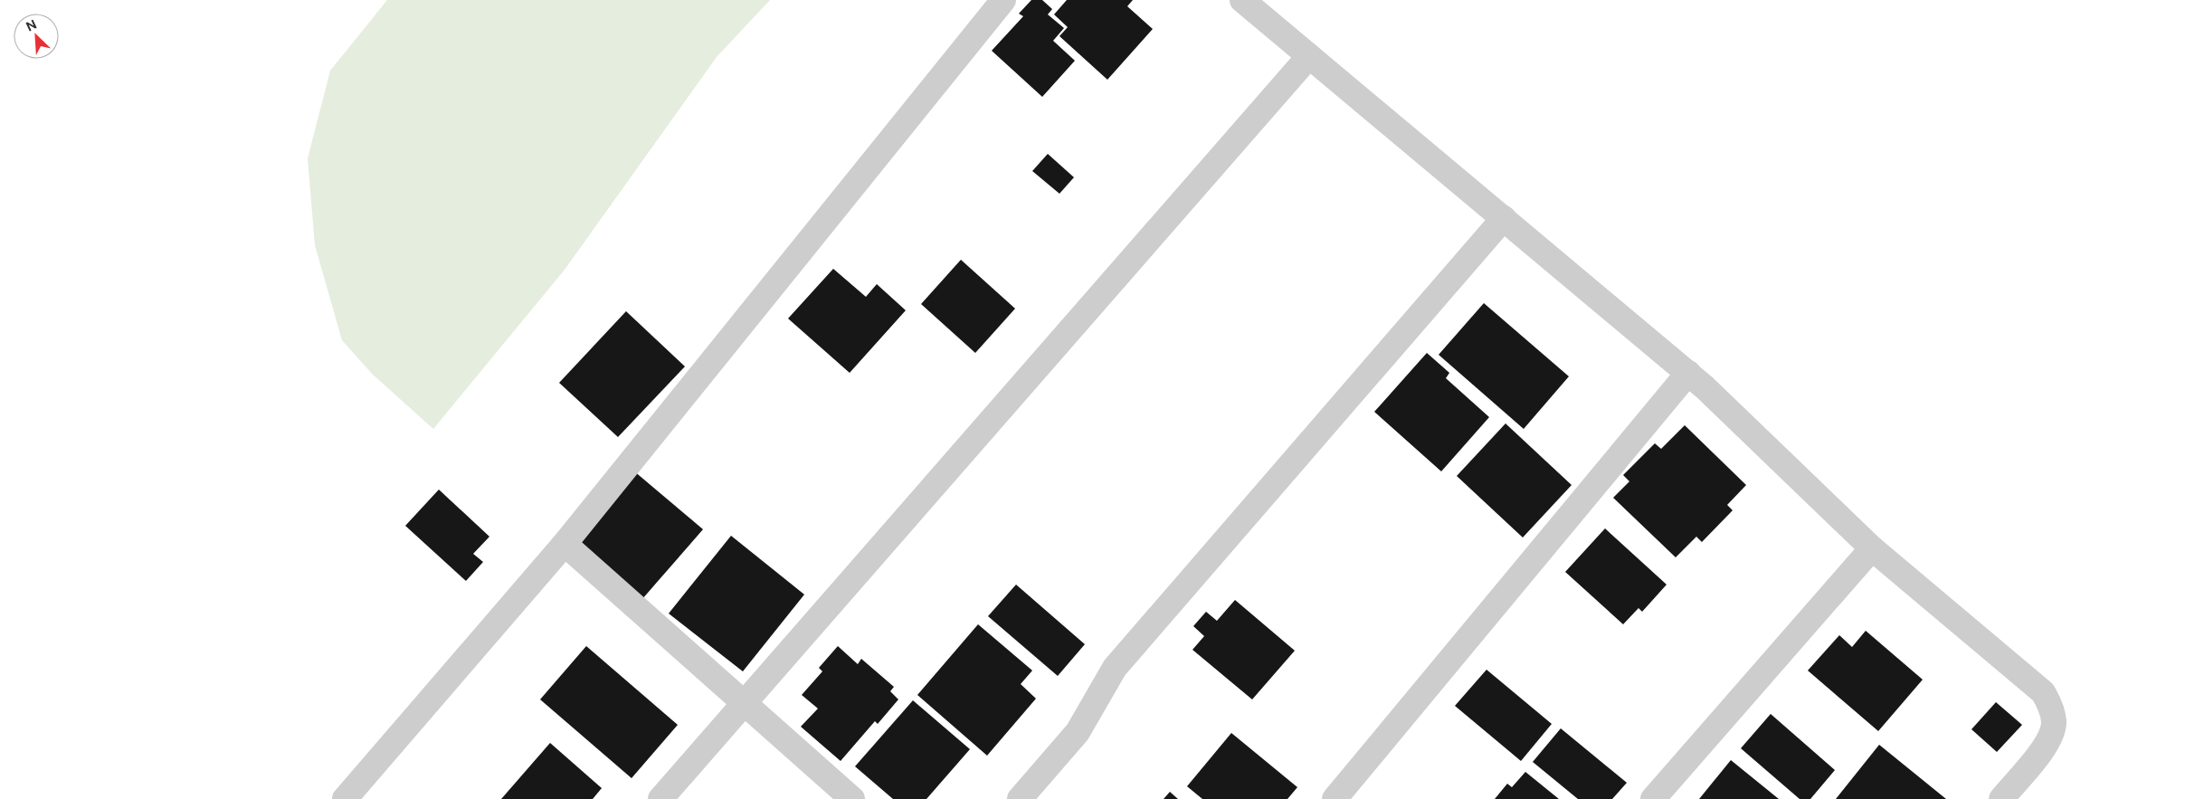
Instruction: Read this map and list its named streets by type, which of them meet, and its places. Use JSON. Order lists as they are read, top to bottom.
{
  "north": "top left"
}
